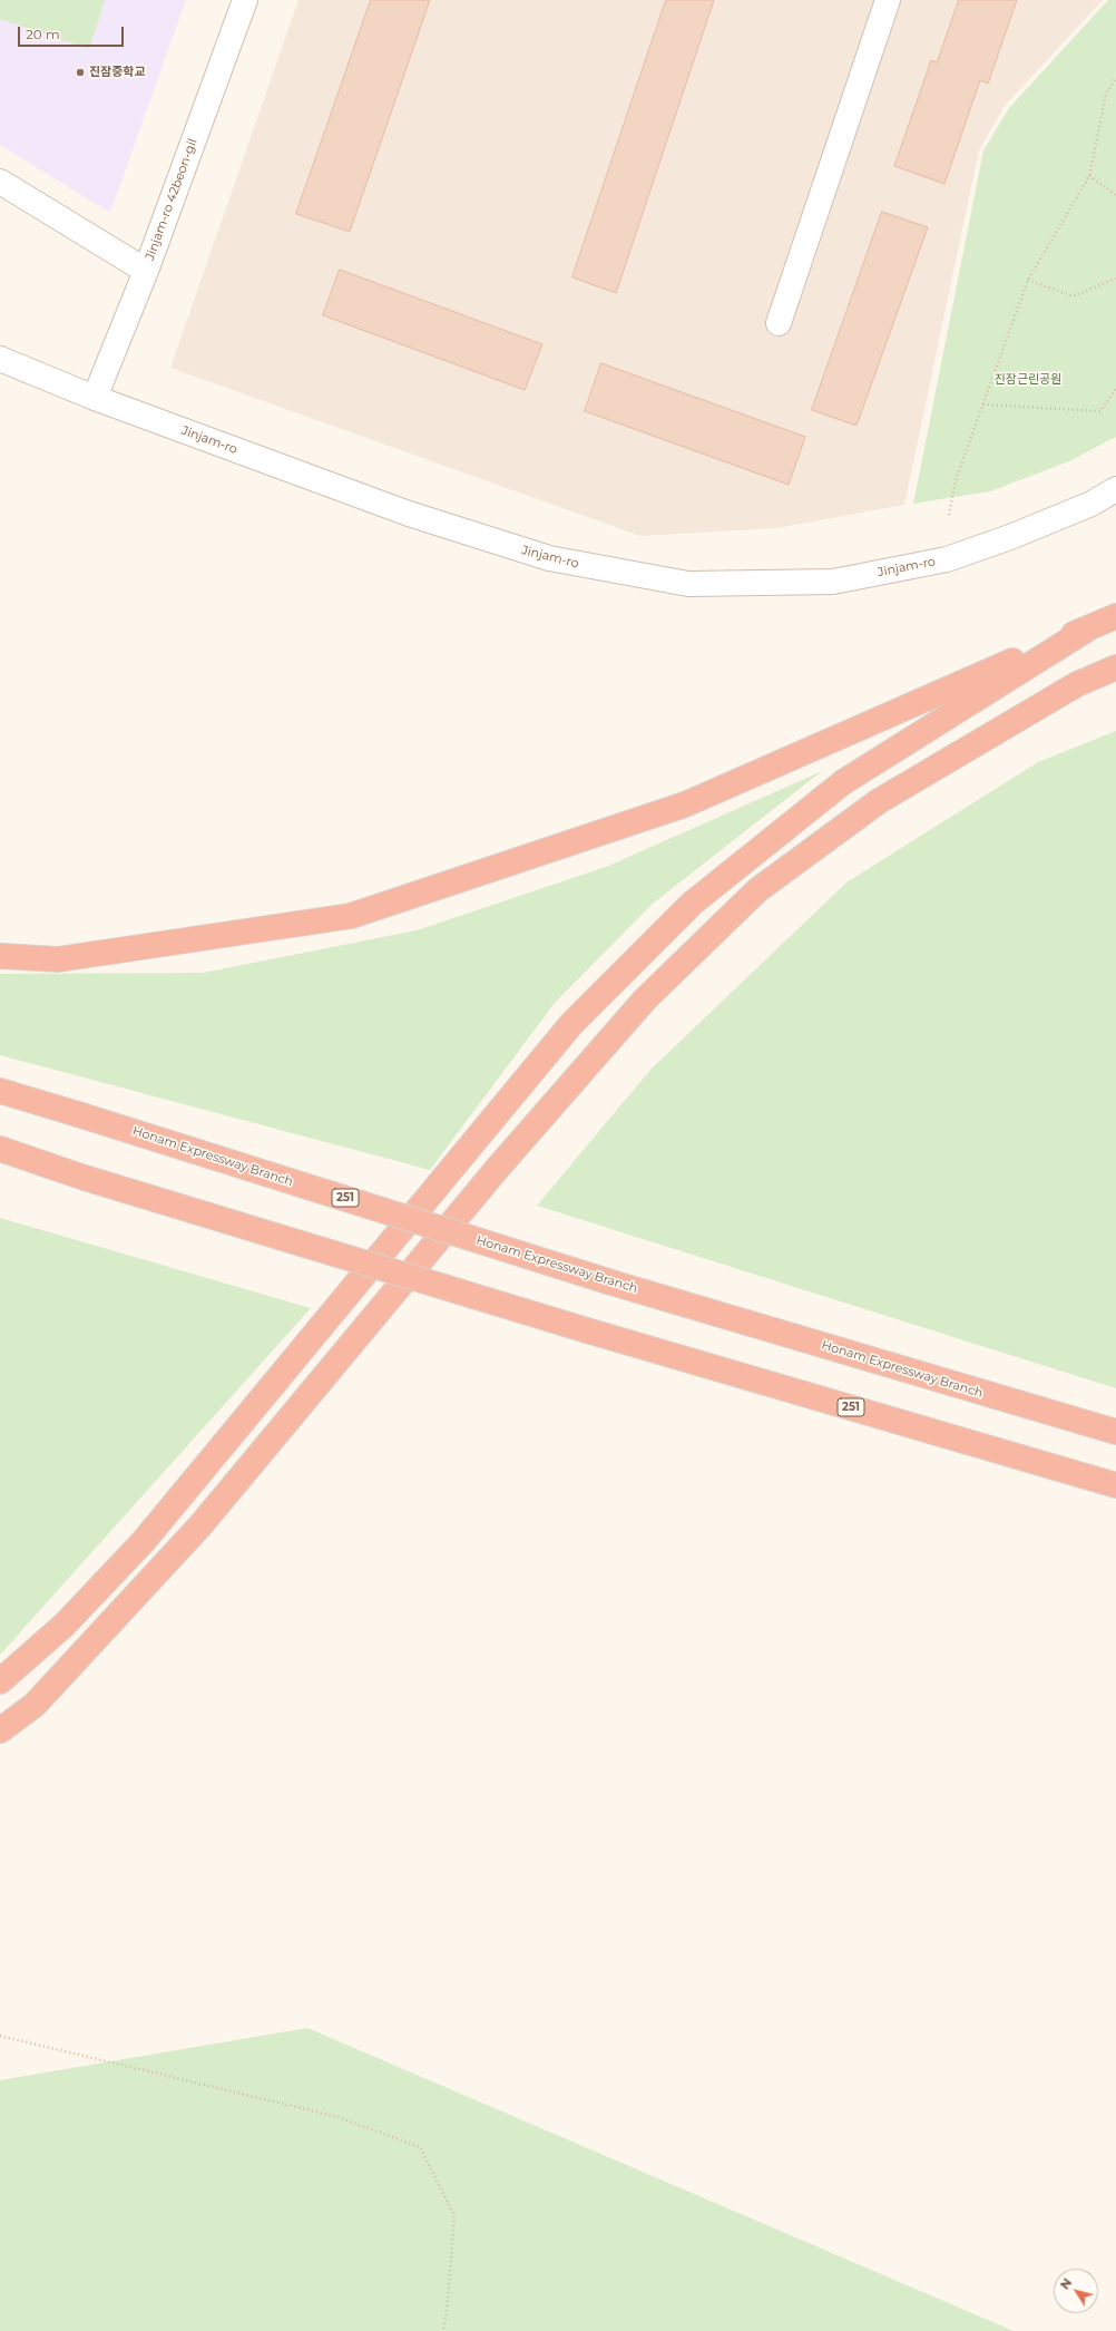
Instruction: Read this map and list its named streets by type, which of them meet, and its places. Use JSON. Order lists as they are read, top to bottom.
{
  "streets": {
    "highway": ["Honam Expressway Branch", "251"],
    "street": ["Jinjam-ro 42beon-gil", "Jinjam-ro"]
  },
  "crossings": [
    ["Jinjam-ro 42beon-gil", "Jinjam-ro"]
  ],
  "parks": ["진잠근린공원"],
  "places": ["진잠중학교"],
  "scale_bar": "20 m",
  "north": "top left"
}
